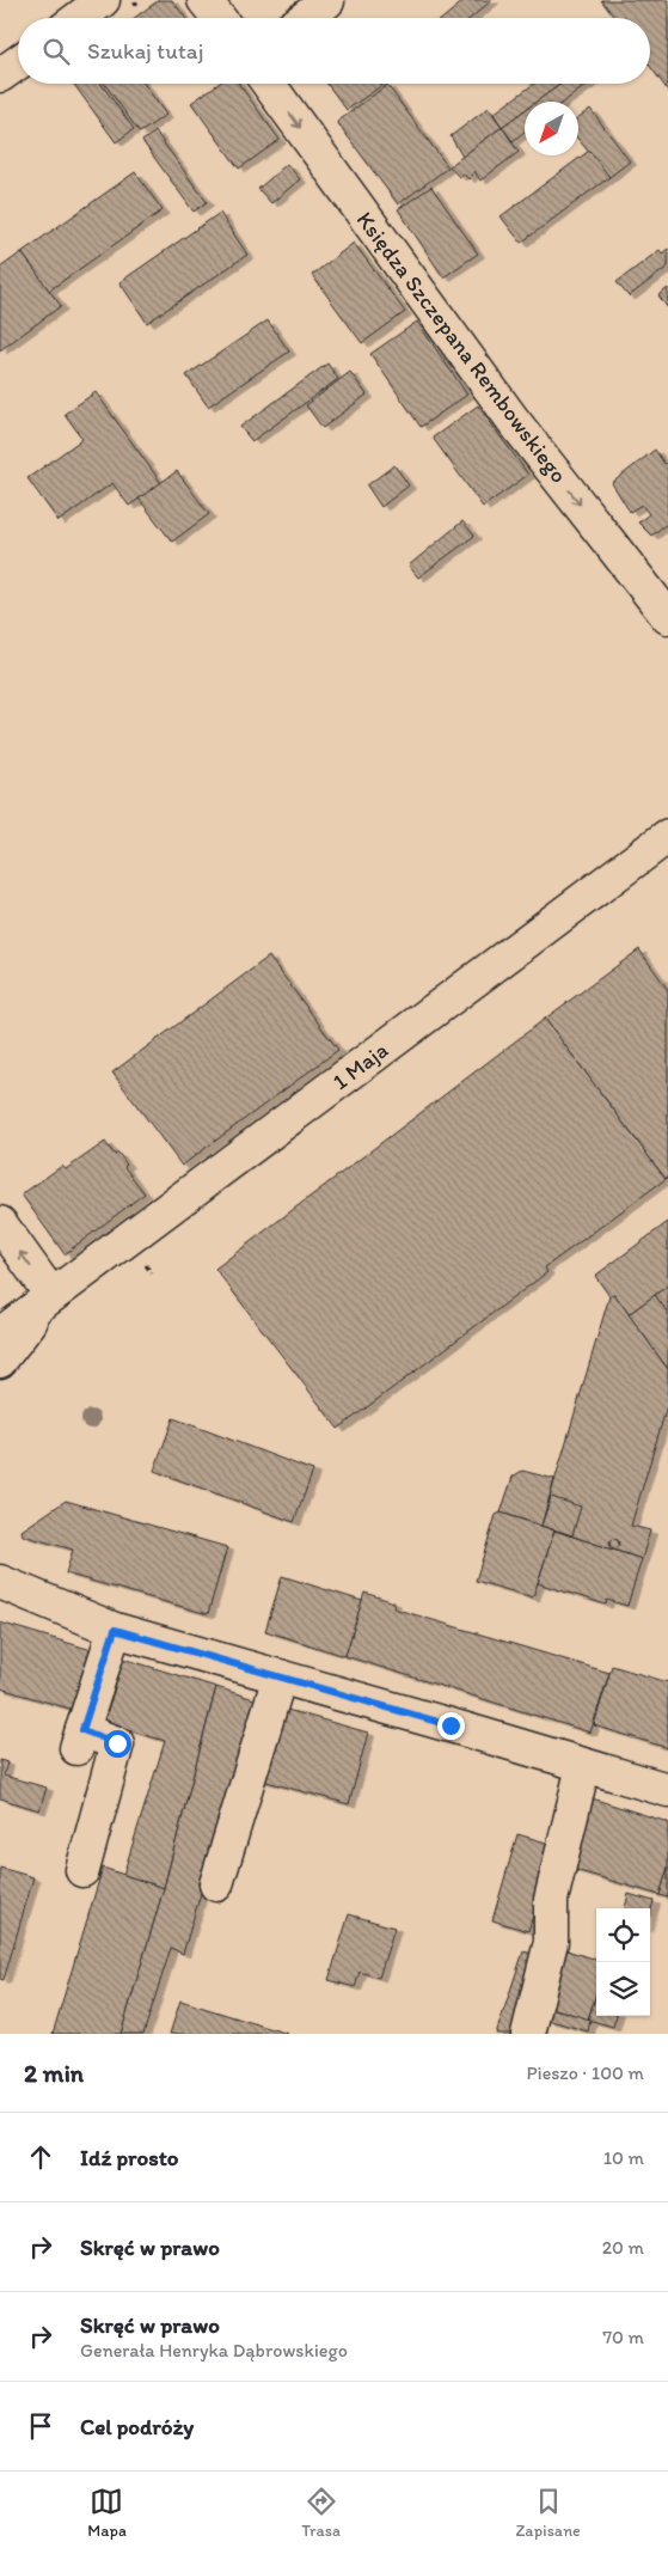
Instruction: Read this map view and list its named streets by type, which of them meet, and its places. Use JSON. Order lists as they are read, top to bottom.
{
  "streets": {
    "street": ["Księdza Szczepana Rembowskiego", "1 Maja"]
  },
  "one_way": ["Księdza Szczepana Rembowskiego"],
  "north": "bottom left",
  "page": {
    "search": "Szukaj tutaj",
    "heading": ["2 min", "Pieszo · 100 m"],
    "list": [
      ["Idź prosto", "10 m"],
      ["Skręć w prawo", "20 m"],
      ["Skręć w prawo", "Generała Henryka Dąbrowskiego", "70 m"],
      "Cel podróży"
    ],
    "nav": ["Mapa", "Trasa", "Zapisane"]
  }
}
